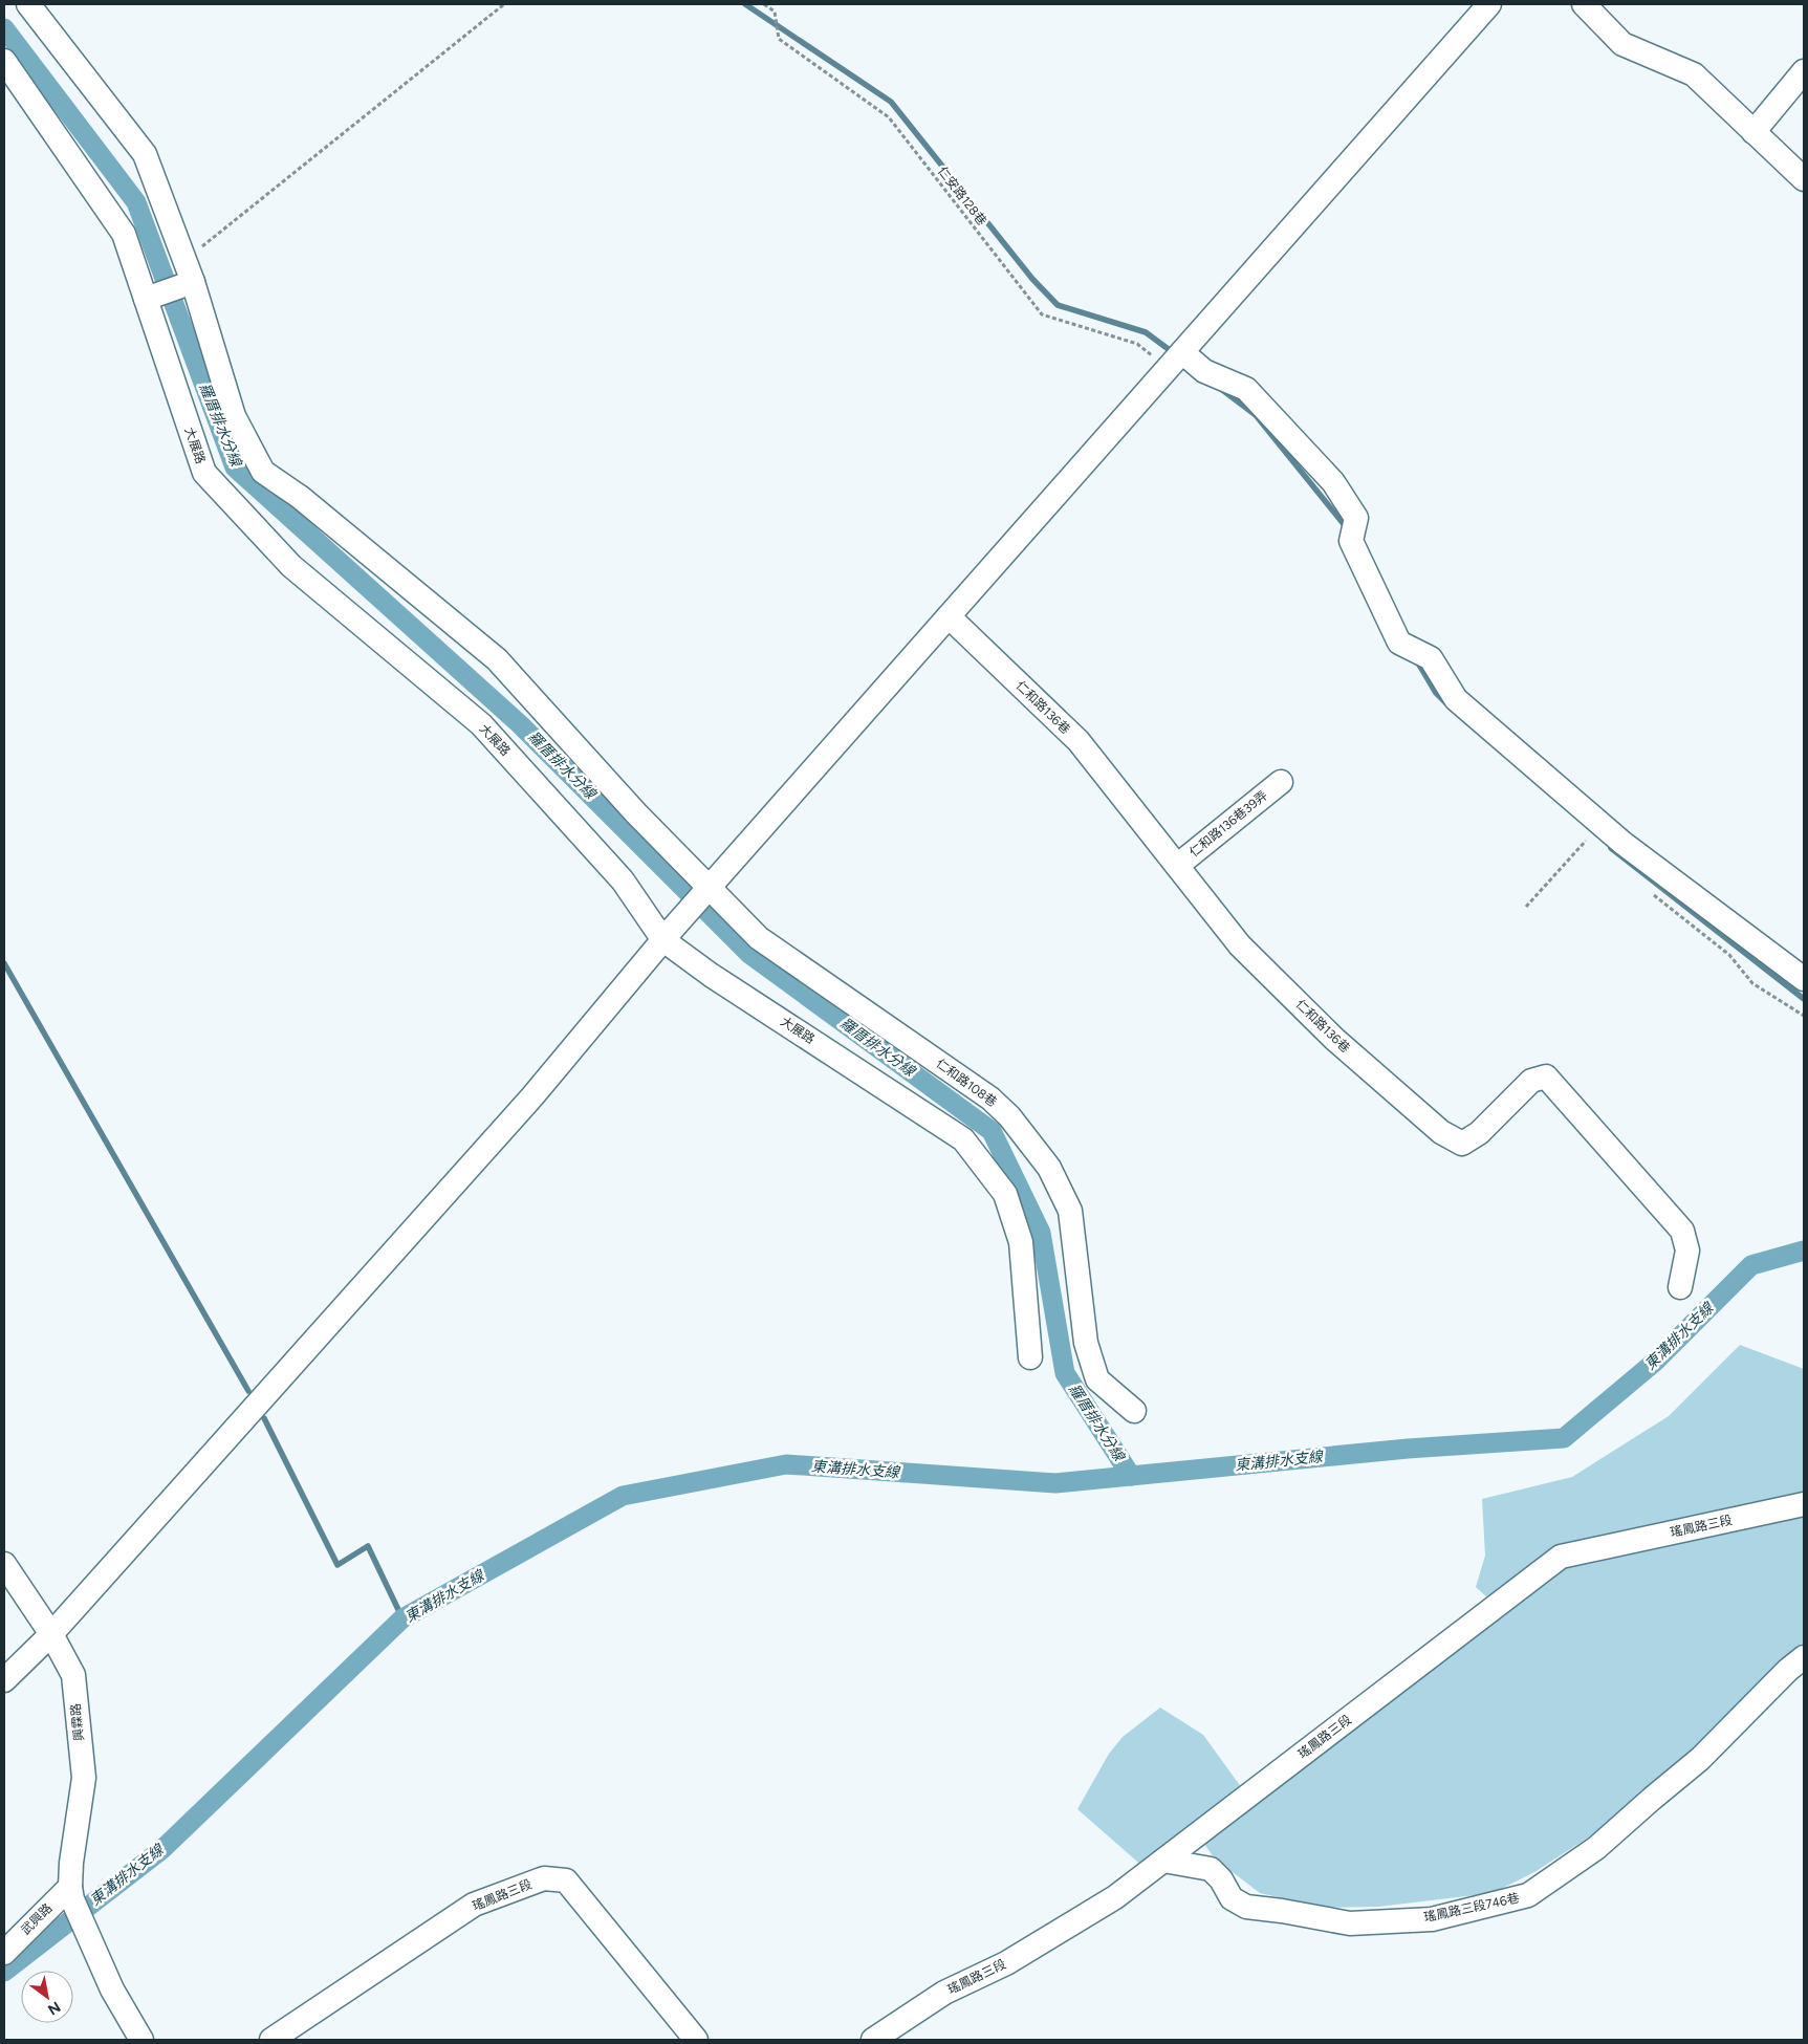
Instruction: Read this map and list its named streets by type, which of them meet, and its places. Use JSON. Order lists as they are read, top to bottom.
{
  "streets": {
    "street": [
      "大展路",
      "仁和路136巷",
      "仁和路136巷39弄",
      "仁和路108巷",
      "瑤鳳路三段",
      "興霖路",
      "瑤鳳路三段746巷",
      "武興路"
    ],
    "path": ["仁安路128巷"]
  },
  "crossings": [
    ["仁和路136巷", "仁和路136巷39弄"],
    ["瑤鳳路三段", "瑤鳳路三段746巷"],
    ["興霖路", "武興路"]
  ],
  "water": ["羅厝排水分線", "東溝排水支線"],
  "north": "bottom right"
}
